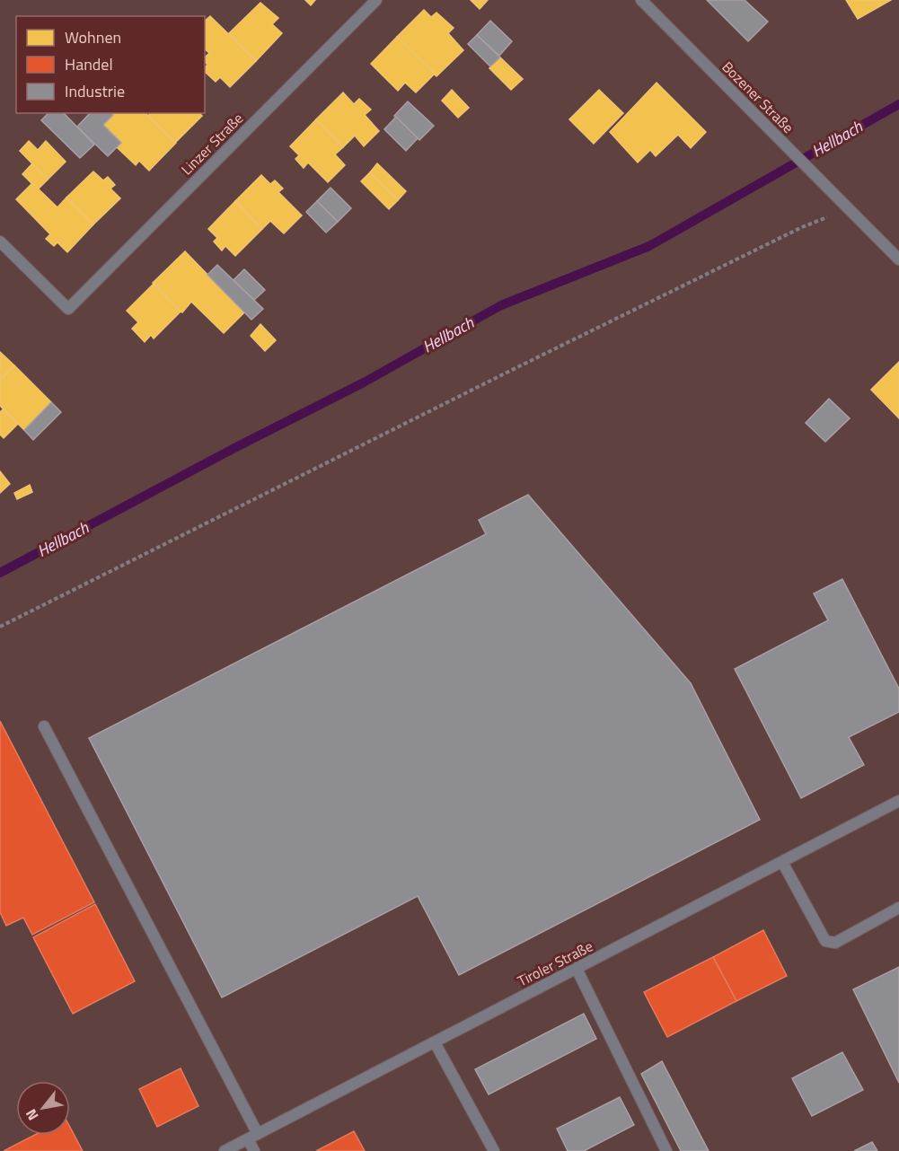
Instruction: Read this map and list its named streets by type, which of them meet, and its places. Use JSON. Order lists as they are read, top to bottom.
{
  "streets": {
    "street": ["Bozener Straße", "Linzer Straße", "Tiroler Straße"]
  },
  "water": ["Hellbach"],
  "legend": ["Wohnen", "Handel", "Industrie"],
  "north": "bottom left"
}
